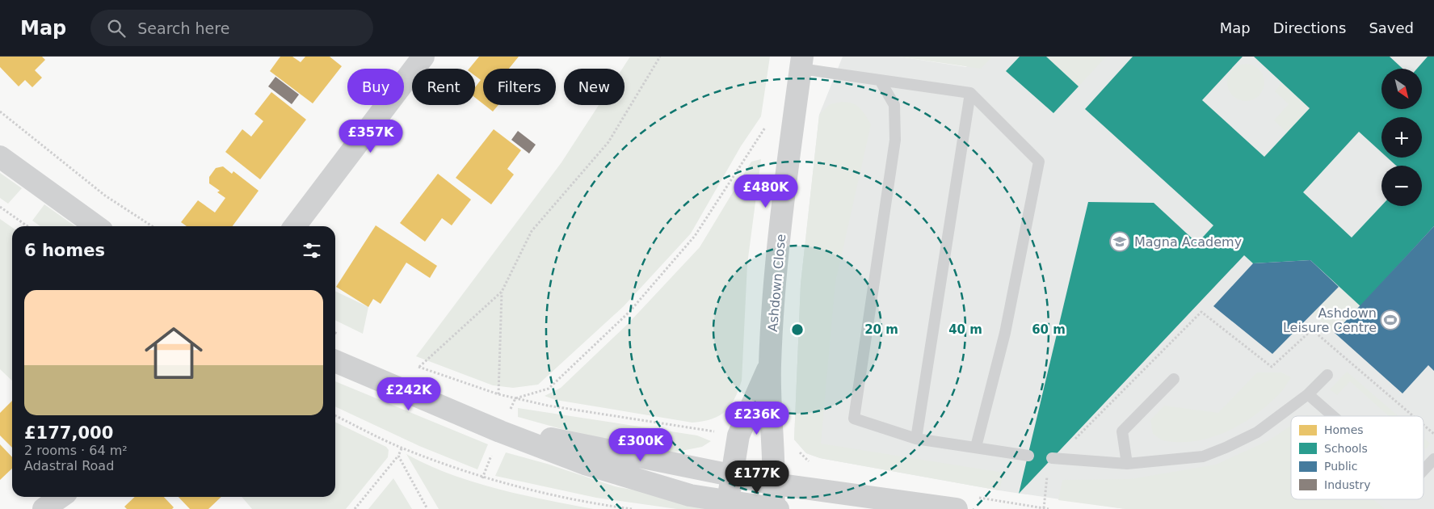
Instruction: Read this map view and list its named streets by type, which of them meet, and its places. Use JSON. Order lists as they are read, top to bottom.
{
  "streets": {
    "street": ["Ashdown Close"]
  },
  "places": {
    "school or university": ["Magna Academy"],
    "sports": ["Ashdown Leisure Centre"]
  },
  "legend": [
    "Homes",
    "Schools",
    "Public",
    "Industry"
  ],
  "north": "bottom right",
  "page": {
    "header": "Map",
    "search": "Search here",
    "nav": ["Map", "Directions", "Saved"],
    "map_buttons": ["+", "−"],
    "chip": [
      "Buy",
      "Rent",
      "Filters",
      "New"
    ],
    "price": [
      "£357K",
      "£480K",
      "£242K",
      "£236K",
      "£300K",
      "£177K"
    ],
    "heading": "6 homes",
    "list": [
      {
        "name": "£177,000",
        "note": "2 rooms · 64 m² · Adastral Road"
      }
    ]
  },
  "rings": ["20 m", "40 m", "60 m"]
}
